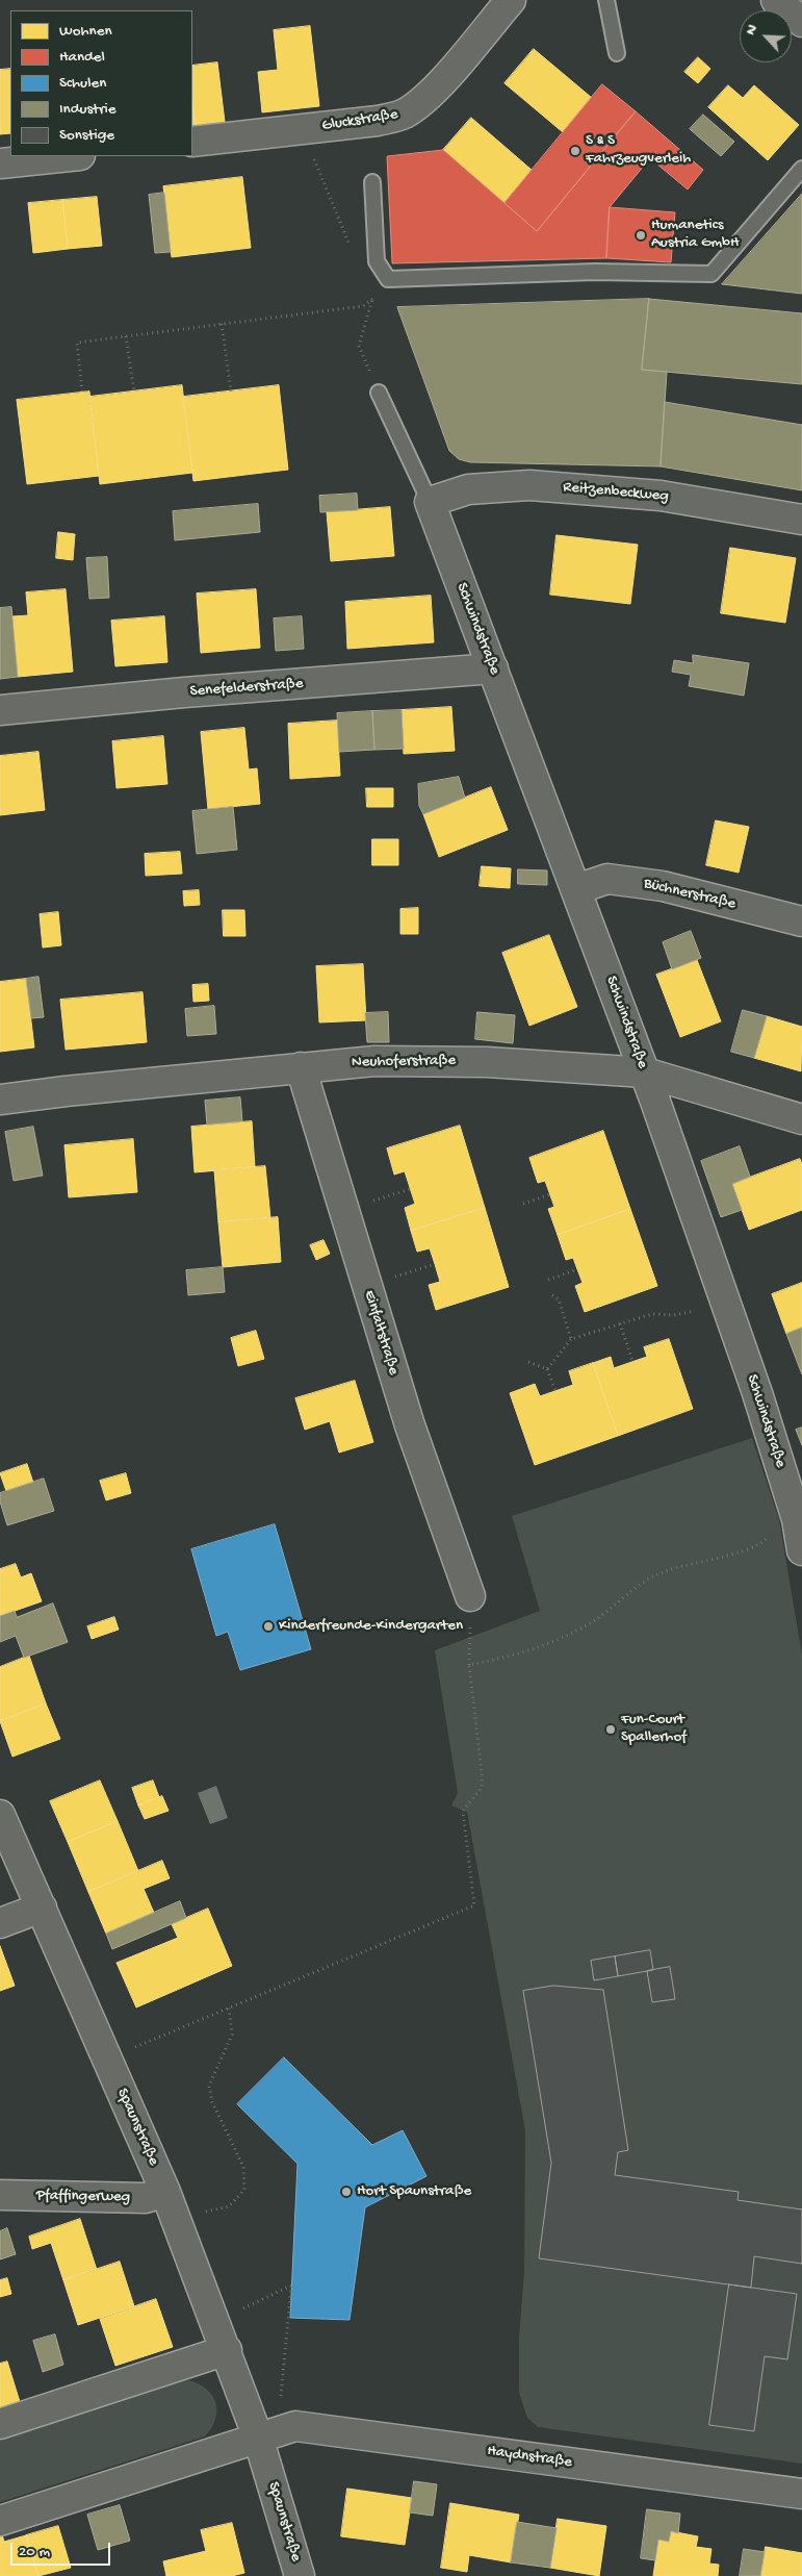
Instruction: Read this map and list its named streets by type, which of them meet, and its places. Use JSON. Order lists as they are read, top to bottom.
{
  "streets": {
    "street": [
      "Gluckstraße",
      "Reitzenbeckweg",
      "Schwindstraße",
      "Senefelderstraße",
      "Büchnerstraße",
      "Neuhoferstraße",
      "Einfaltstraße",
      "Spaunstraße",
      "Pfaffingerweg",
      "Haydnstraße"
    ]
  },
  "crossings": [
    ["Reitzenbeckweg", "Schwindstraße"],
    ["Schwindstraße", "Senefelderstraße"],
    ["Schwindstraße", "Büchnerstraße"],
    ["Schwindstraße", "Neuhoferstraße"],
    ["Neuhoferstraße", "Einfaltstraße"],
    ["Spaunstraße", "Pfaffingerweg"],
    ["Spaunstraße", "Haydnstraße"]
  ],
  "places": [
    "S & S Fahrzeugverleih",
    "Humanetics Austria GmbH",
    "Kinderfreunde-Kindergarten",
    "Fun-Court Spallerhof",
    "Hort Spaunstraße"
  ],
  "legend": [
    "Wohnen",
    "Handel",
    "Schulen",
    "Industrie",
    "Sonstige"
  ],
  "scale_bar": "20 m",
  "north": "top left"
}
